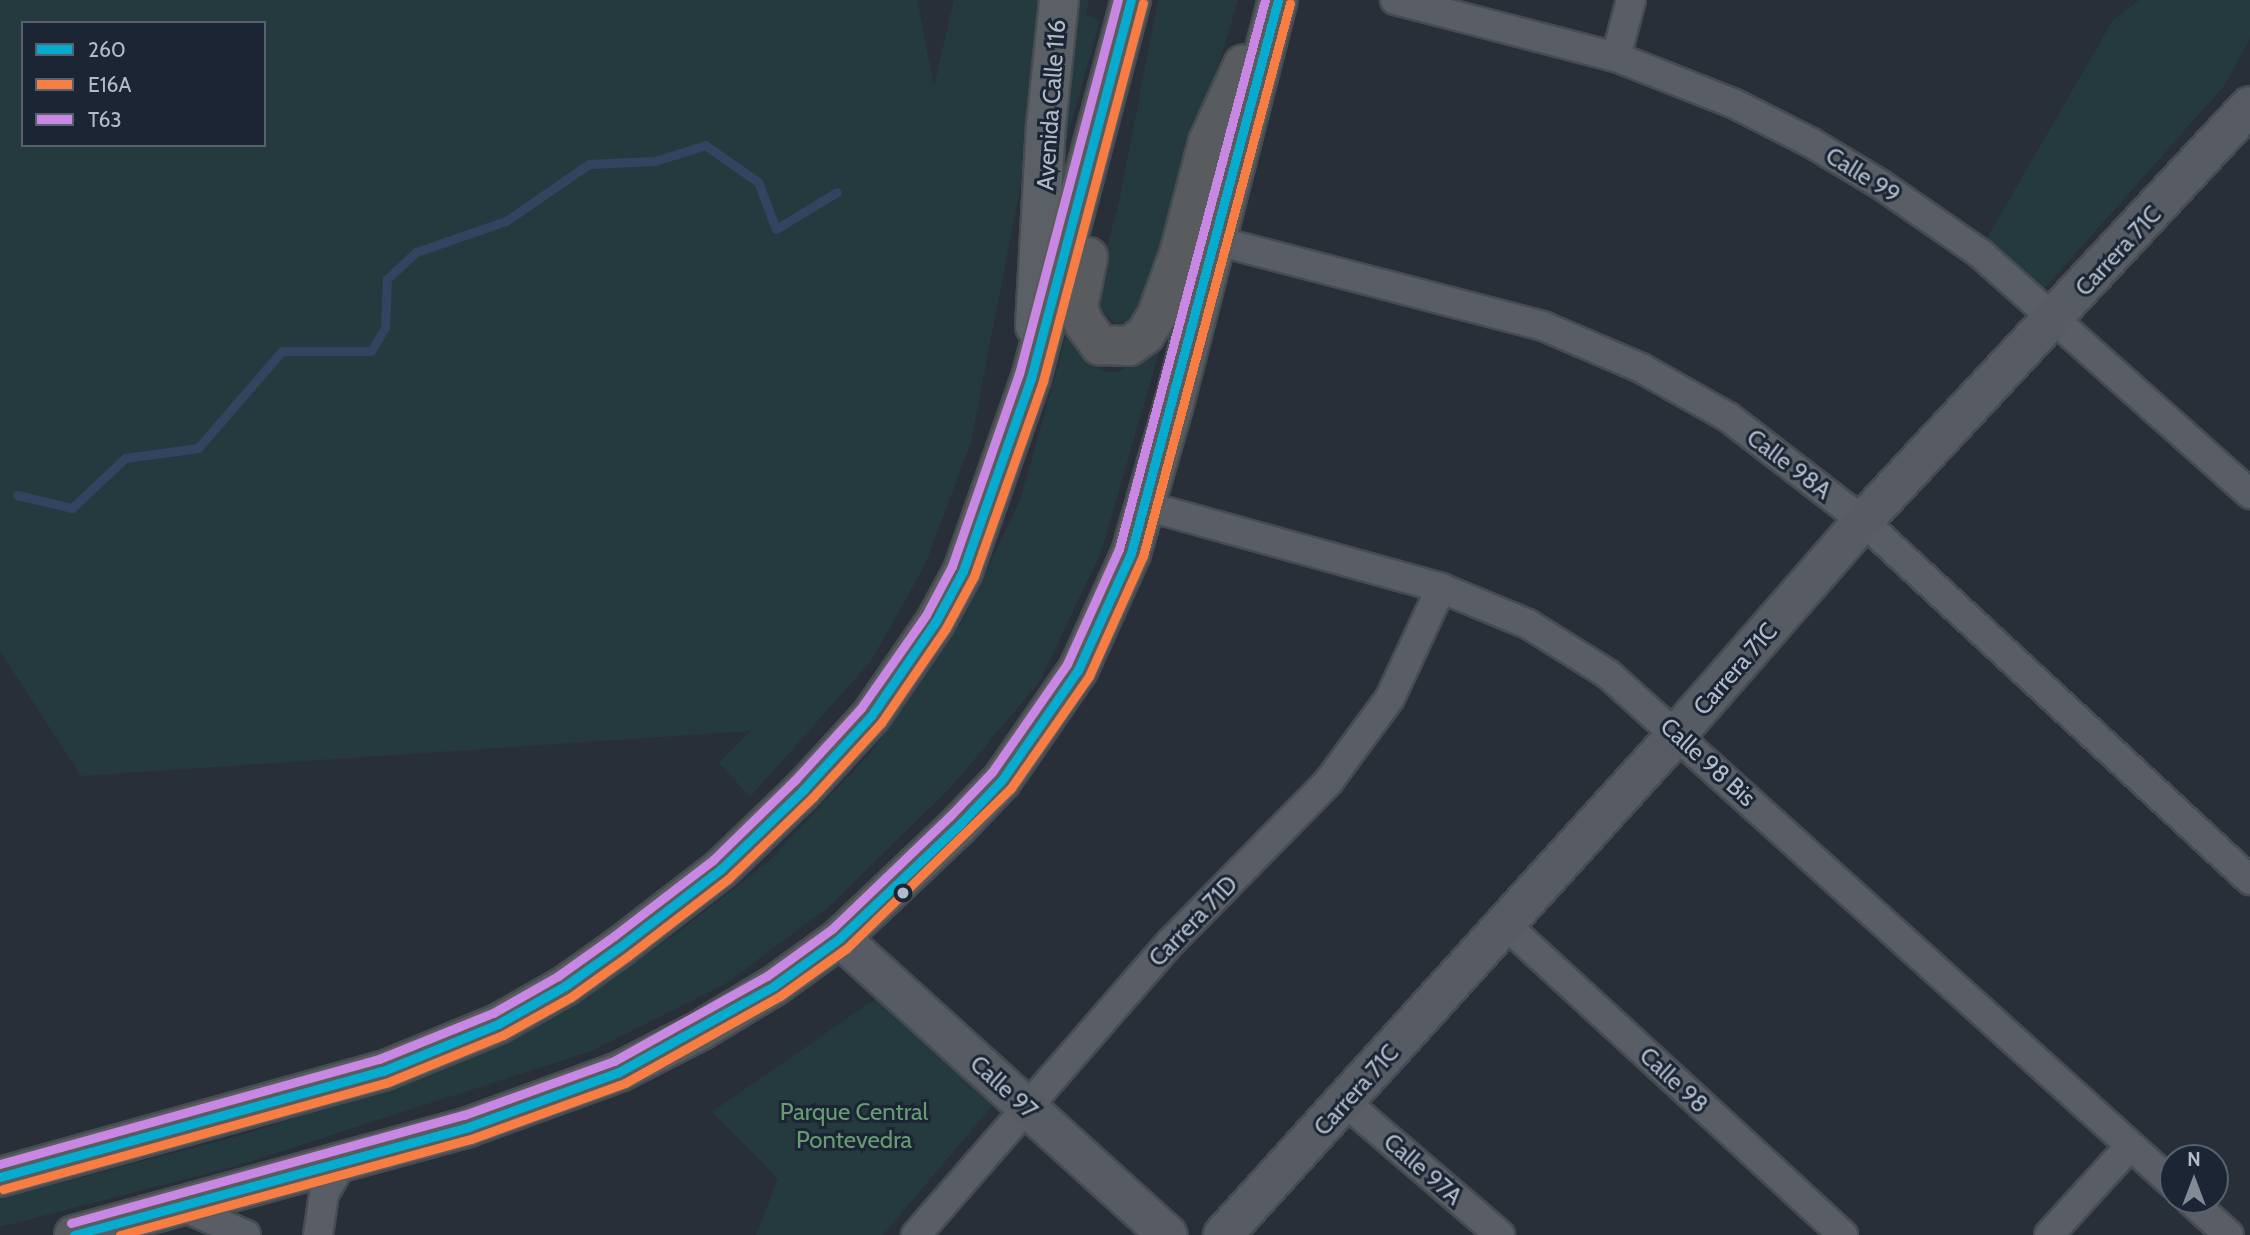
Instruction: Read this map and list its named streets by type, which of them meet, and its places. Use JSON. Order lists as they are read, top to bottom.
{
  "streets": {
    "main road": ["Avenida Calle 116"],
    "street": [
      "Calle 99",
      "Carrera 71C",
      "Calle 98A",
      "Calle 98 Bis",
      "Carrera 71D",
      "Calle 98",
      "Calle 97",
      "Calle 97A"
    ]
  },
  "crossings": [
    ["Calle 99", "Carrera 71C"],
    ["Carrera 71C", "Calle 98A"],
    ["Carrera 71C", "Calle 98 Bis"],
    ["Carrera 71C", "Calle 98"],
    ["Carrera 71C", "Calle 97A"],
    ["Calle 98 Bis", "Carrera 71D"],
    ["Carrera 71D", "Calle 97"]
  ],
  "parks": ["Parque Central Pontevedra"],
  "lines": ["transit line 260", "transit line T63", "transit line E16A"],
  "legend": ["260", "E16A", "T63"],
  "north": "top"
}
